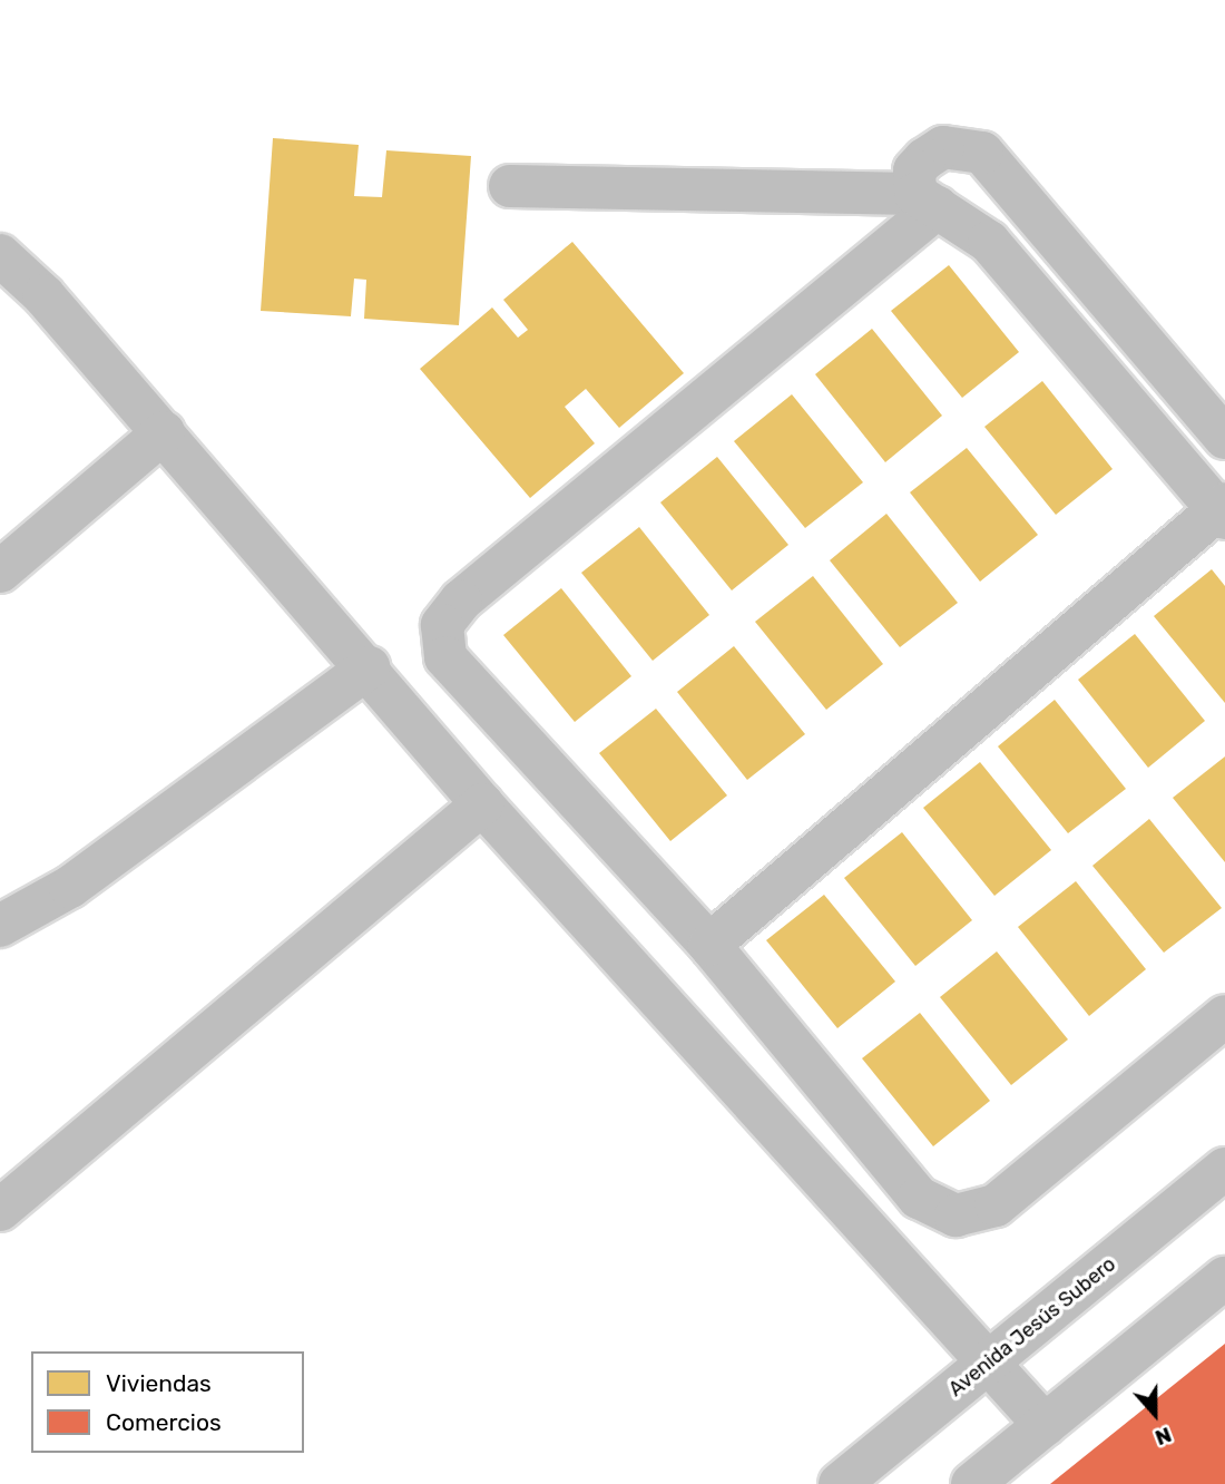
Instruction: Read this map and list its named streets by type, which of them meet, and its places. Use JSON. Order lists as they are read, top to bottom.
{
  "streets": {
    "street": ["Avenida Jesús Subero"]
  },
  "legend": ["Viviendas", "Comercios"],
  "north": "bottom"
}
